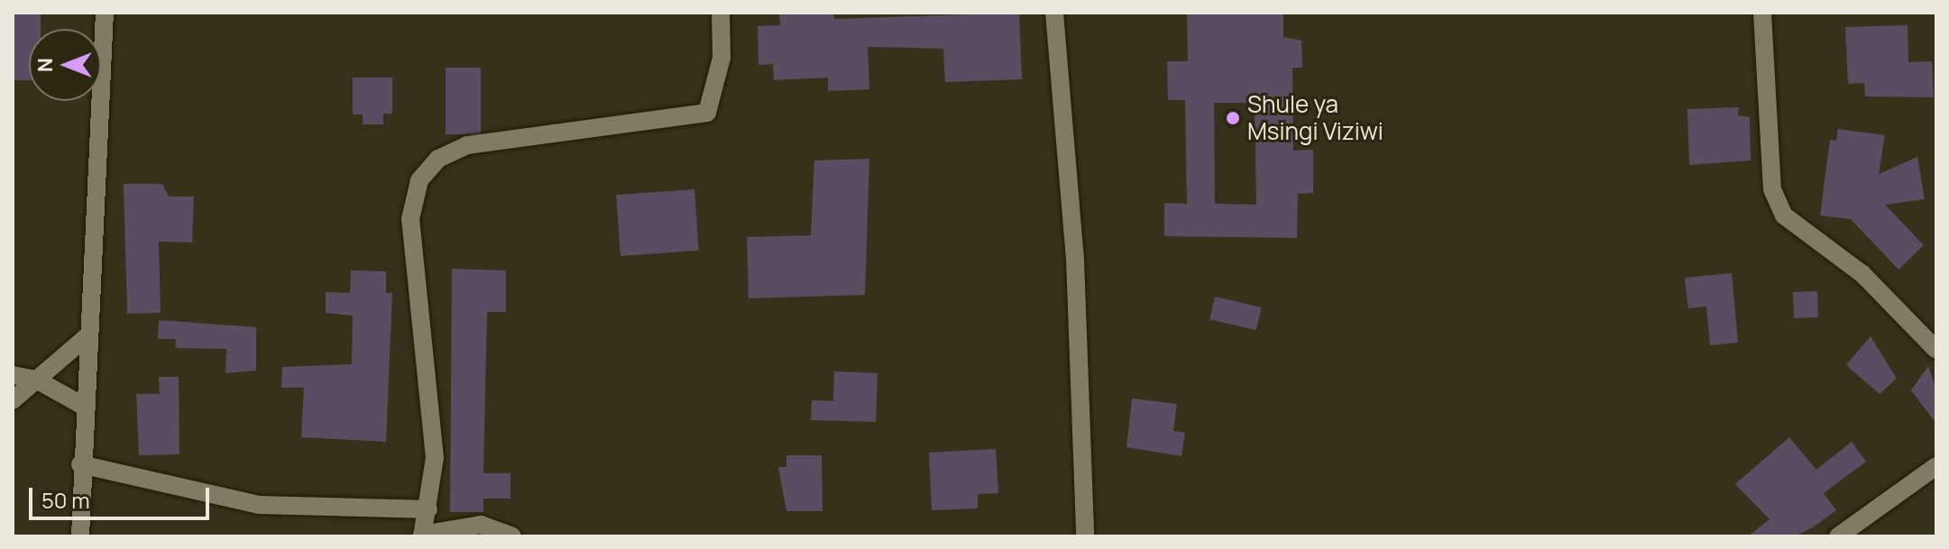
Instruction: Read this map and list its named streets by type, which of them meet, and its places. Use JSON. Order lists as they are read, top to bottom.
{
  "places": ["Shule ya Msingi Viziwi"],
  "scale_bar": "50 m",
  "north": "left"
}
